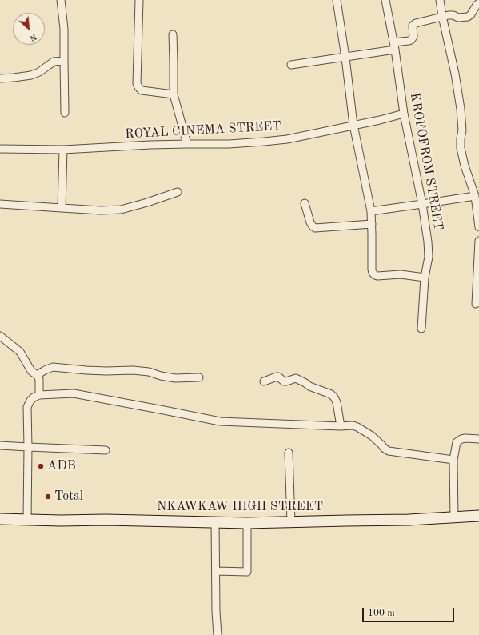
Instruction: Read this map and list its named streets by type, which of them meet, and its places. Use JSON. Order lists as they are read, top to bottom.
{
  "streets": {
    "main road": ["NKAWKAW HIGH STREET"],
    "street": ["ROYAL CINEMA STREET", "KROFOFROM STREET"]
  },
  "crossings": [
    ["ROYAL CINEMA STREET", "KROFOFROM STREET"]
  ],
  "places": ["ADB", "Total"],
  "scale_bar": "100 m",
  "north": "bottom right"
}
